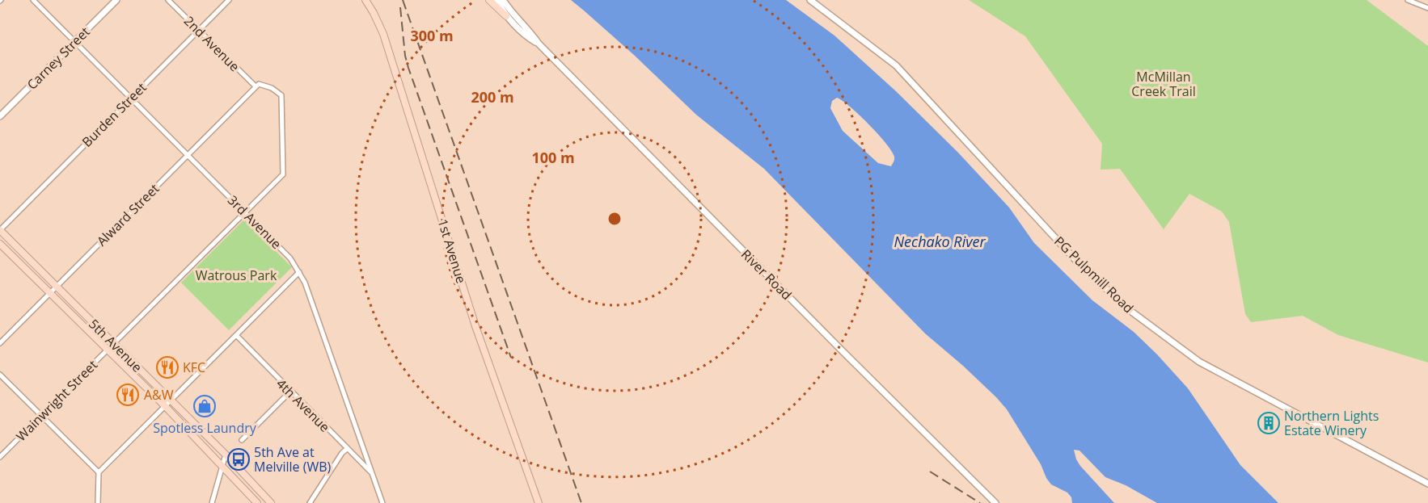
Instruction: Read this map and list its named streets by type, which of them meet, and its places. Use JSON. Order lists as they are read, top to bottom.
{
  "streets": {
    "main road": ["1st Avenue", "5th Avenue"],
    "street": [
      "2nd Avenue",
      "Carney Street",
      "Burden Street",
      "Alward Street",
      "3rd Avenue",
      "River Road",
      "PG Pulpmill Road",
      "Wainwright Street",
      "4th Avenue"
    ]
  },
  "crossings": [
    ["2nd Avenue", "Burden Street"],
    ["2nd Avenue", "Alward Street"],
    ["2nd Avenue", "Wainwright Street"],
    ["Carney Street", "3rd Avenue"],
    ["Burden Street", "3rd Avenue"],
    ["Burden Street", "5th Avenue"],
    ["Alward Street", "3rd Avenue"],
    ["Alward Street", "5th Avenue"],
    ["Alward Street", "Wainwright Street"],
    ["3rd Avenue", "Wainwright Street"],
    ["3rd Avenue", "4th Avenue"],
    ["5th Avenue", "Wainwright Street"]
  ],
  "water": ["Nechako River"],
  "parks": ["McMillan Creek Trail", "Watrous Park"],
  "places": {
    "restaurant": ["KFC", "A&W"],
    "shop": ["Spotless Laundry"],
    "building": ["Northern Lights Estate Winery"],
    "bus stop": ["5th Ave at Melville (WB)"]
  },
  "rings": ["300 m", "200 m", "100 m"]
}
